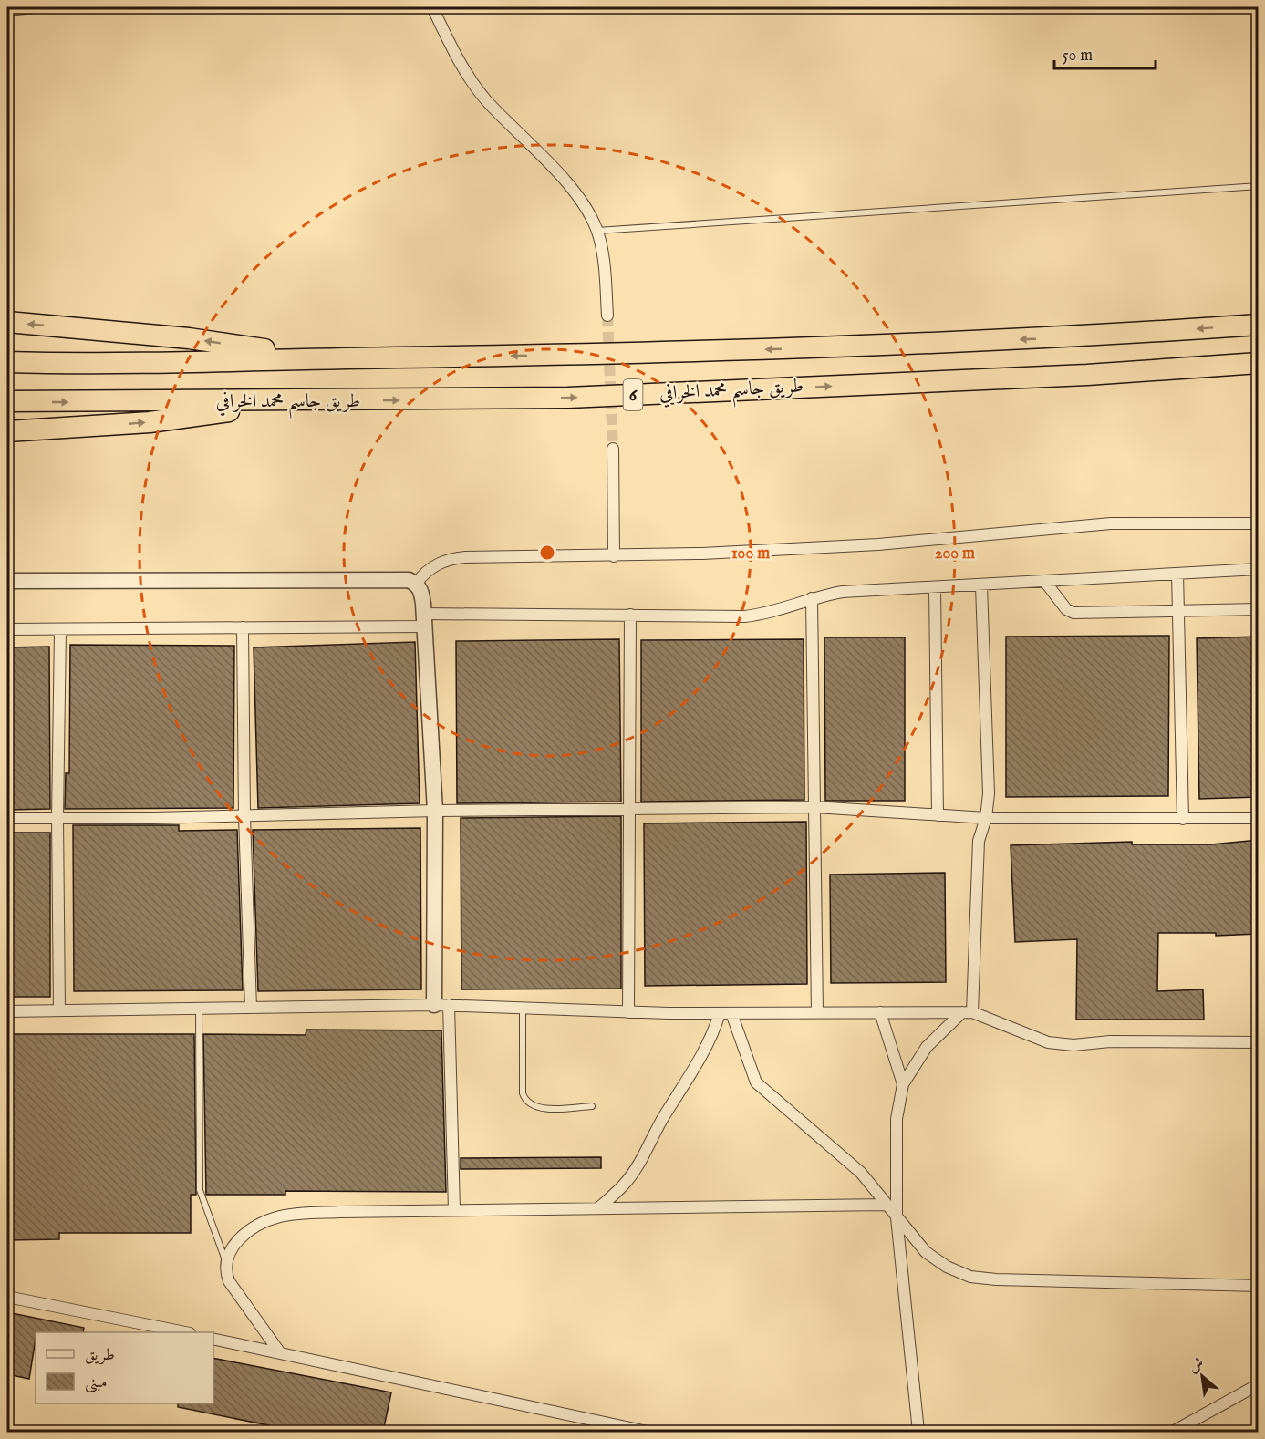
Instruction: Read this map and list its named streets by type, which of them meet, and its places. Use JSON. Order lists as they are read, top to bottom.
{
  "streets": {
    "highway": ["طريق جاسم محمد الخرافي", "6"]
  },
  "legend": ["طريق", "مبنى"],
  "scale_bar": "50 m",
  "north": "top left",
  "rings": ["100 m", "200 m"]
}
